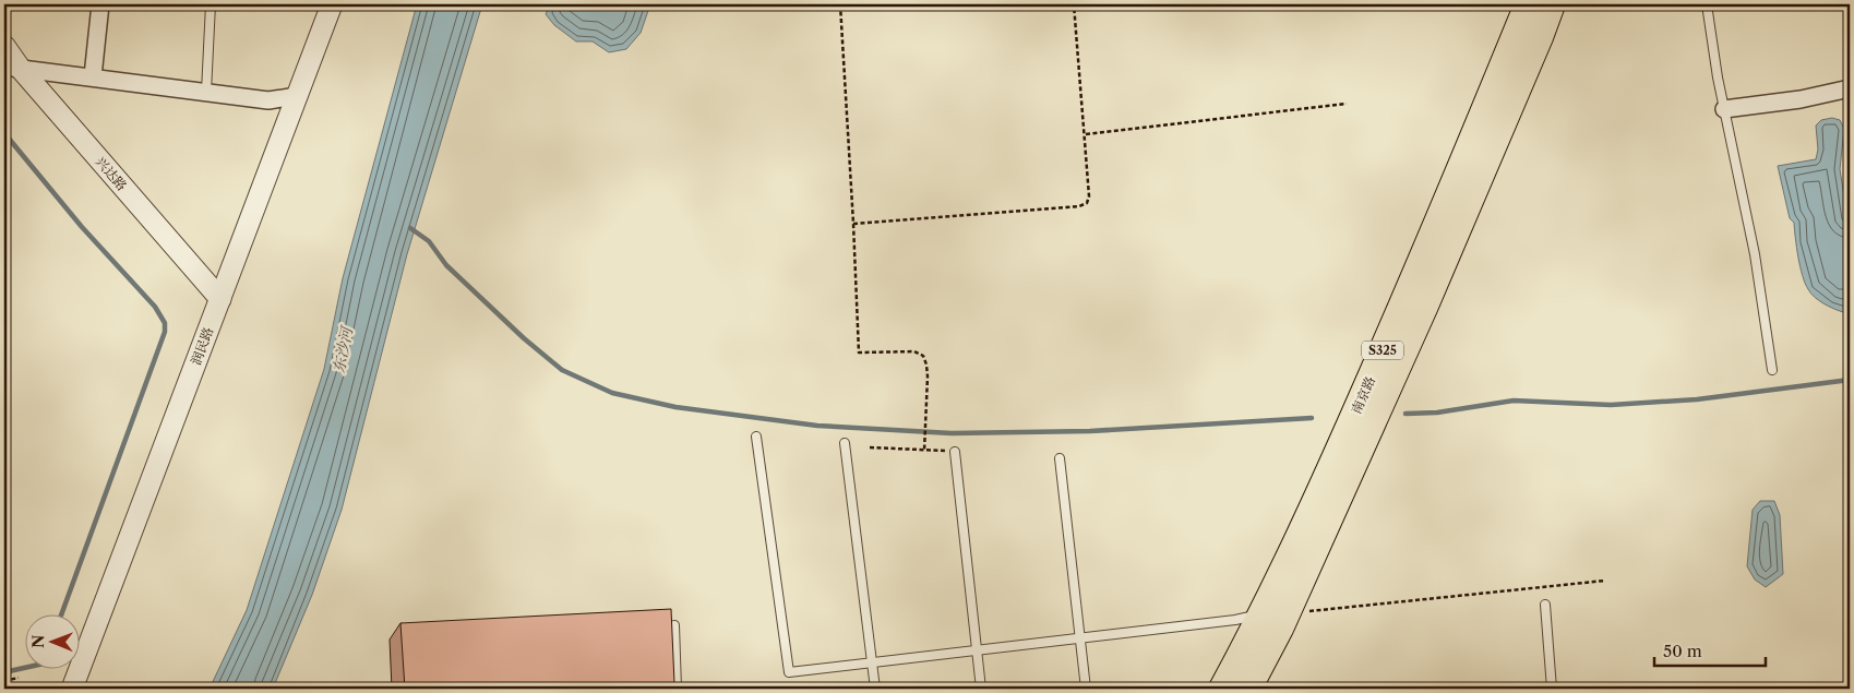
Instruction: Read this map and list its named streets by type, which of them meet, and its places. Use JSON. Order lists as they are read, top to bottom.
{
  "streets": {
    "main road": ["S325", "南京路"],
    "street": ["兴达路", "润民路"]
  },
  "crossings": [
    ["兴达路", "润民路"]
  ],
  "water": ["东沙河"],
  "scale_bar": "50 m",
  "north": "left"
}
